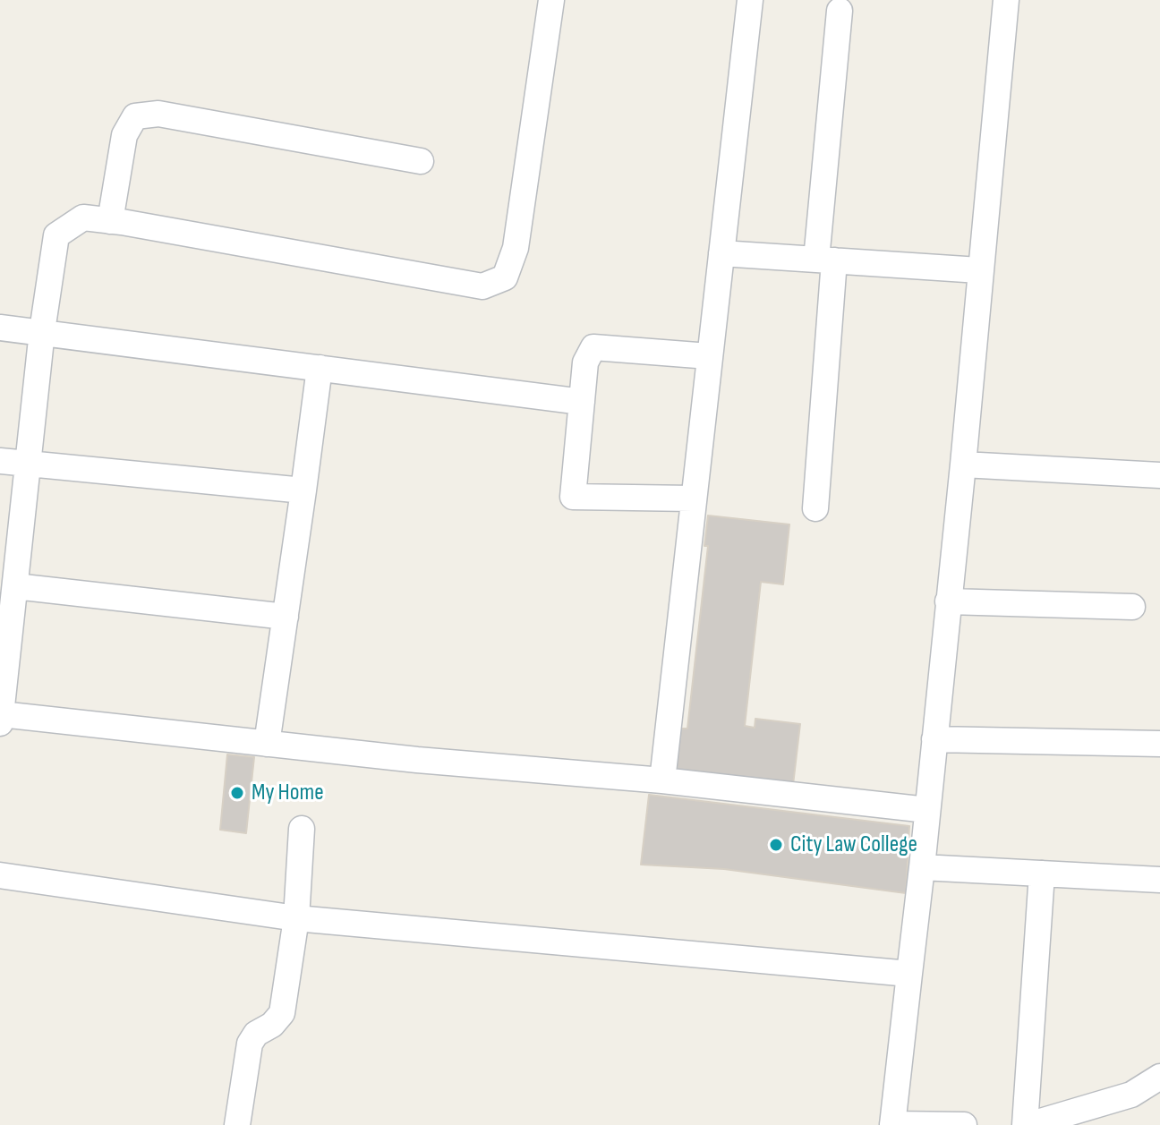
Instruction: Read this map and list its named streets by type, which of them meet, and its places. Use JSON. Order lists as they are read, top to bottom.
{
  "places": ["My Home", "City Law College"]
}
